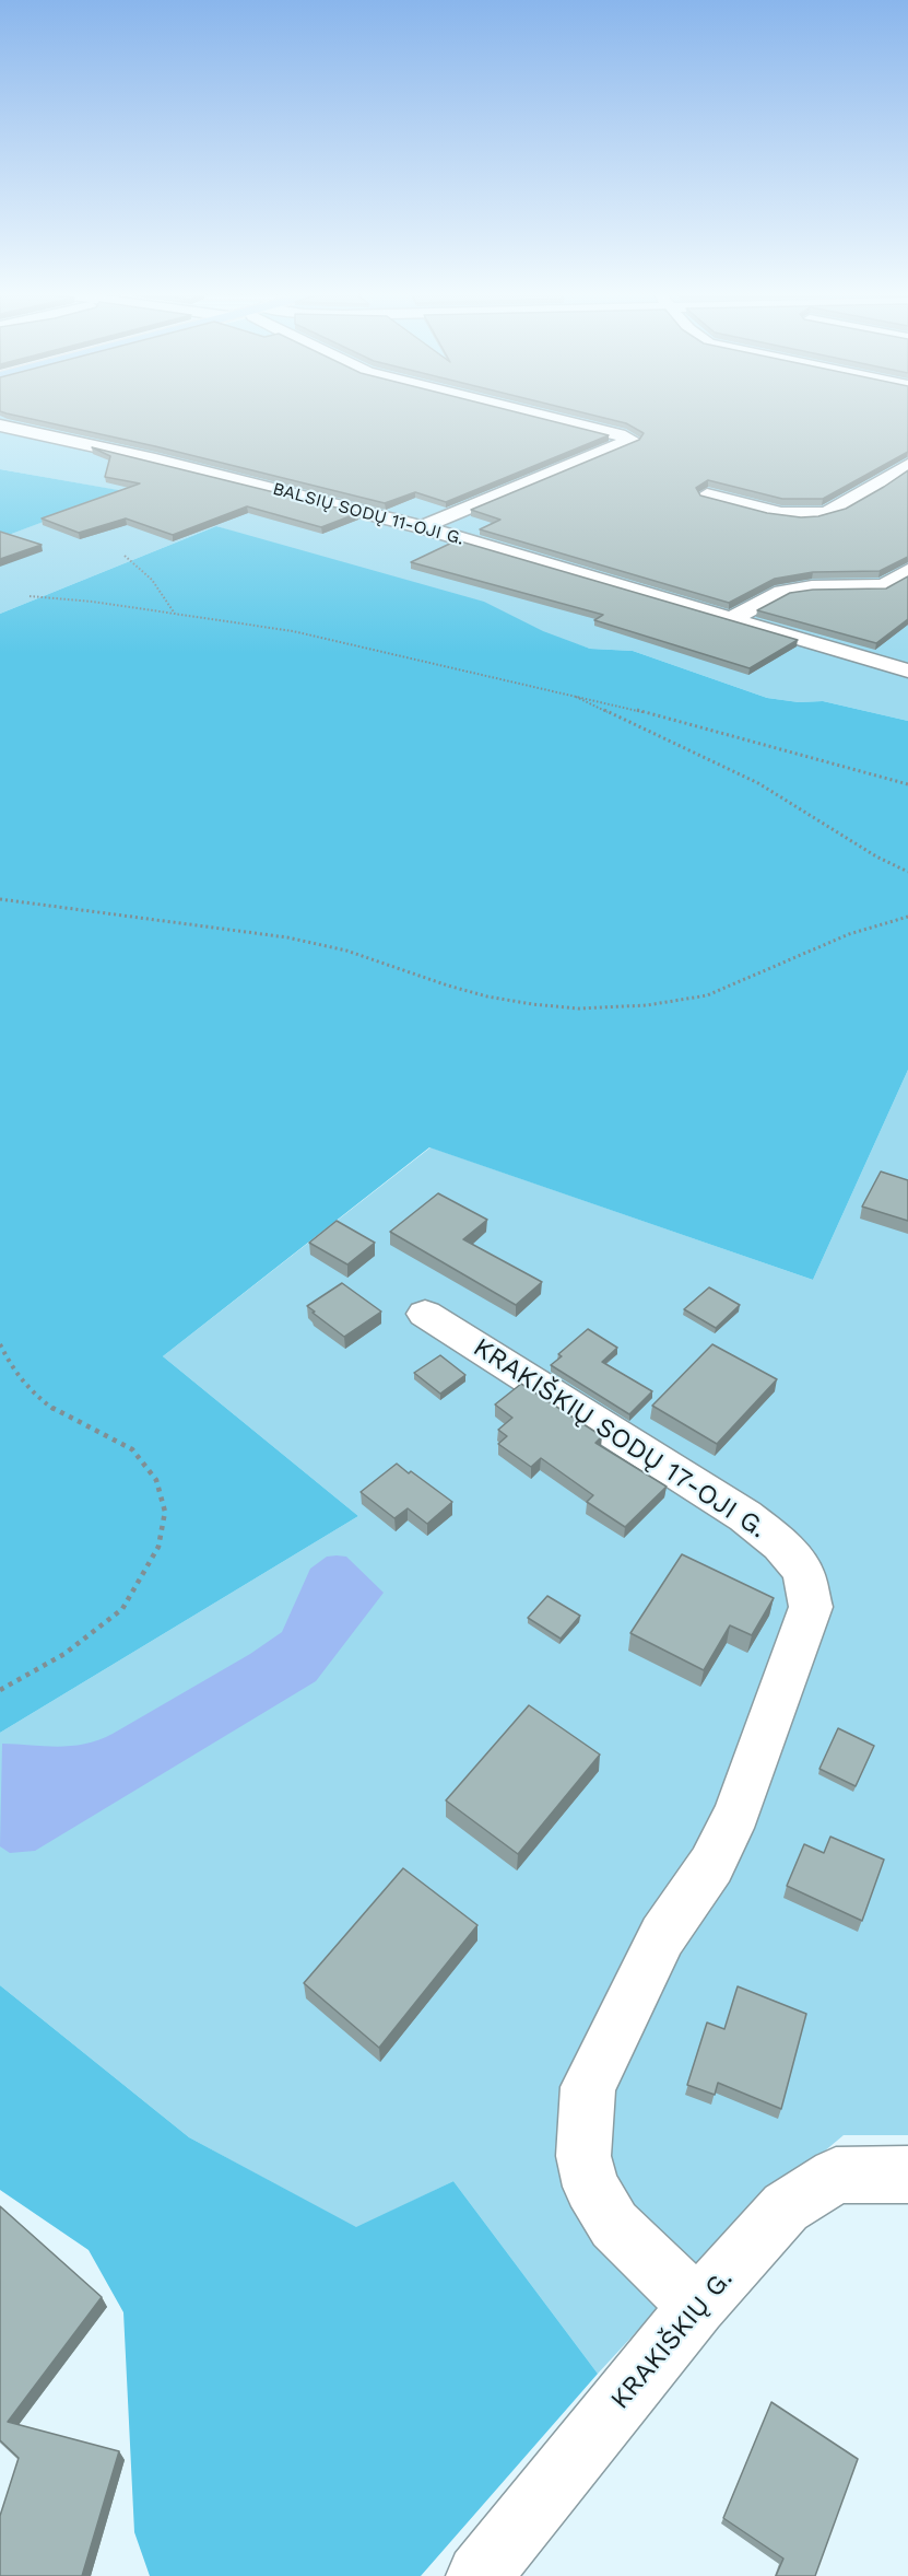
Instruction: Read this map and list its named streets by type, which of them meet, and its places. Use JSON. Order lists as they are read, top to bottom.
{
  "streets": {
    "street": ["BALSIŲ SODŲ 11-OJI G.", "KRAKIŠKIŲ SODŲ 17-OJI G.", "KRAKIŠKIŲ G."]
  },
  "crossings": [
    ["KRAKIŠKIŲ SODŲ 17-OJI G.", "KRAKIŠKIŲ G."]
  ]
}
